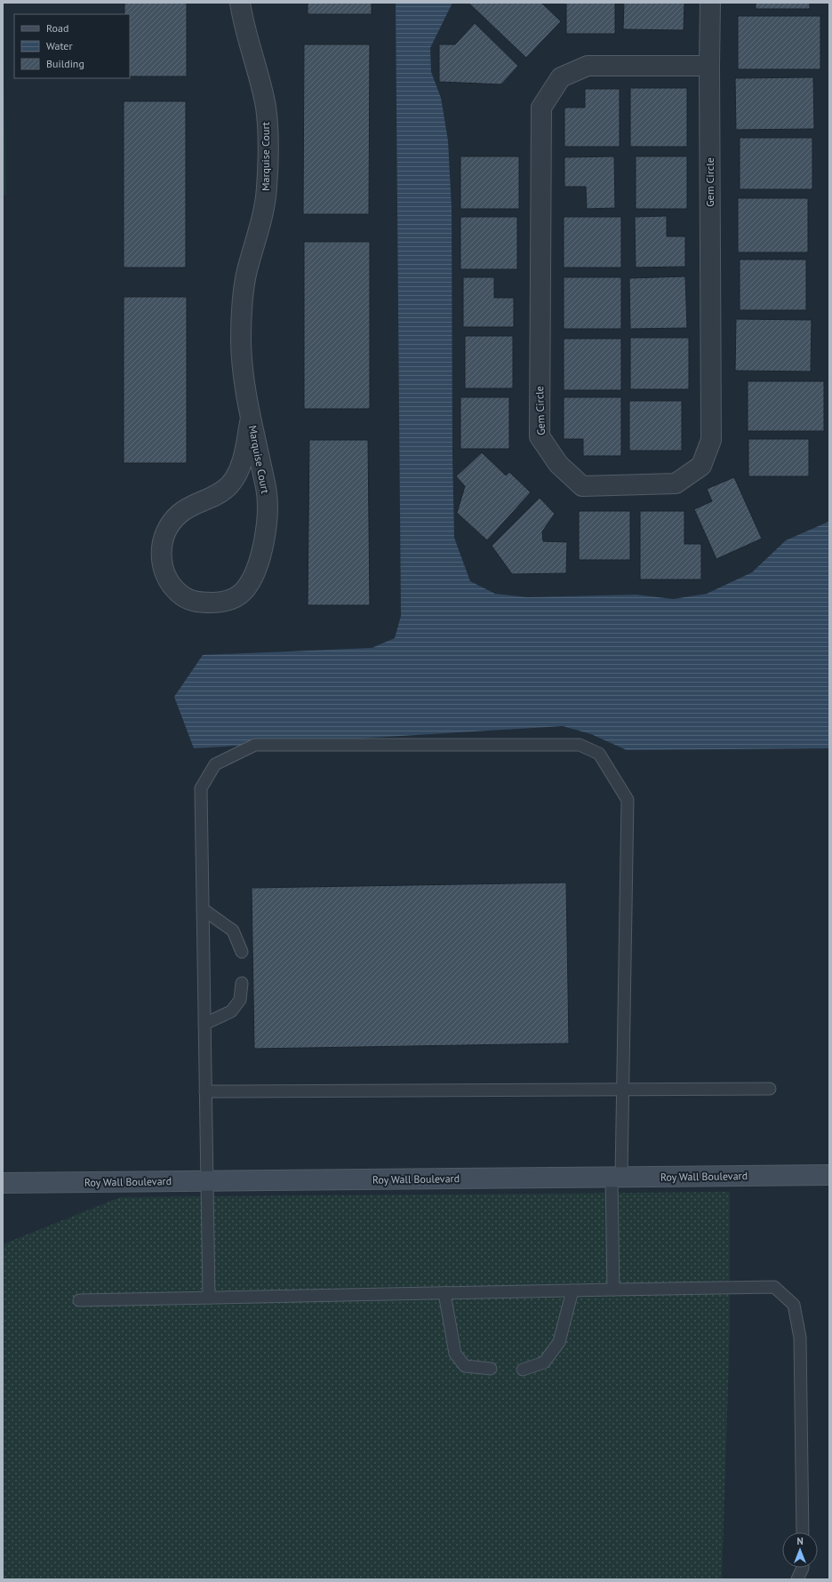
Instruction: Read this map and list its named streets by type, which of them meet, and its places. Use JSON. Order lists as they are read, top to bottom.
{
  "streets": {
    "street": ["Marquise Court", "Gem Circle", "Roy Wall Boulevard"]
  },
  "legend": ["Road", "Water", "Building"],
  "north": "top"
}
